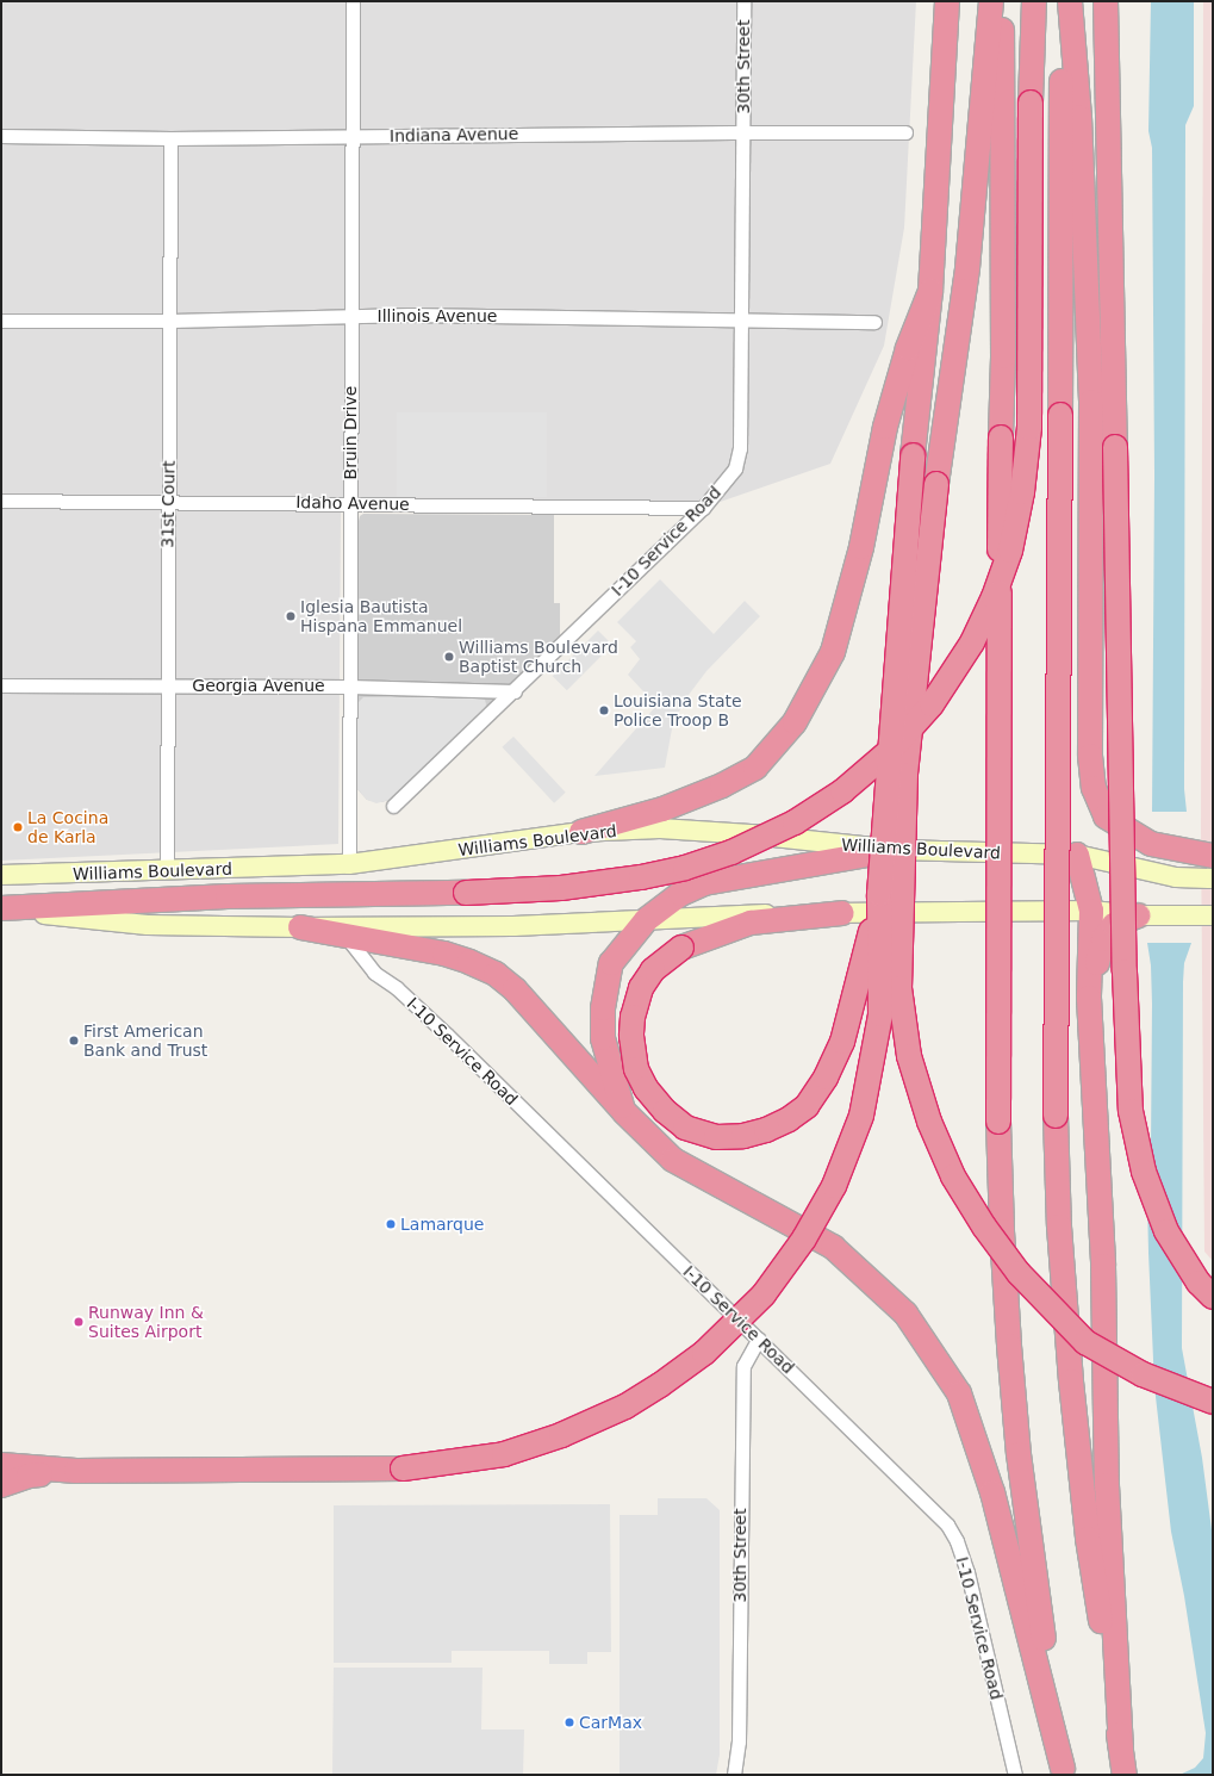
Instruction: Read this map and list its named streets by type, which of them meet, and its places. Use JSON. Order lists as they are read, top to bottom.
{
  "streets": {
    "main road": ["Williams Boulevard"],
    "street": [
      "30th Street",
      "Indiana Avenue",
      "Illinois Avenue",
      "Bruin Drive",
      "Idaho Avenue",
      "31st Court",
      "I-10 Service Road",
      "Georgia Avenue"
    ]
  },
  "crossings": [
    ["30th Street", "Indiana Avenue"],
    ["30th Street", "I-10 Service Road"],
    ["Indiana Avenue", "Bruin Drive"],
    ["Indiana Avenue", "31st Court"],
    ["Indiana Avenue", "I-10 Service Road"],
    ["Illinois Avenue", "Bruin Drive"],
    ["Illinois Avenue", "31st Court"],
    ["Illinois Avenue", "I-10 Service Road"],
    ["Bruin Drive", "Idaho Avenue"],
    ["Bruin Drive", "Georgia Avenue"],
    ["Bruin Drive", "Williams Boulevard"],
    ["Idaho Avenue", "31st Court"],
    ["Idaho Avenue", "I-10 Service Road"],
    ["31st Court", "Georgia Avenue"],
    ["31st Court", "Williams Boulevard"],
    ["I-10 Service Road", "Georgia Avenue"]
  ],
  "places": [
    "Iglesia Bautista Hispana Emmanuel",
    "Williams Boulevard Baptist Church",
    "Louisiana State Police Troop B",
    "La Cocina de Karla",
    "First American Bank and Trust",
    "Lamarque",
    "Runway Inn & Suites Airport",
    "CarMax"
  ]
}
